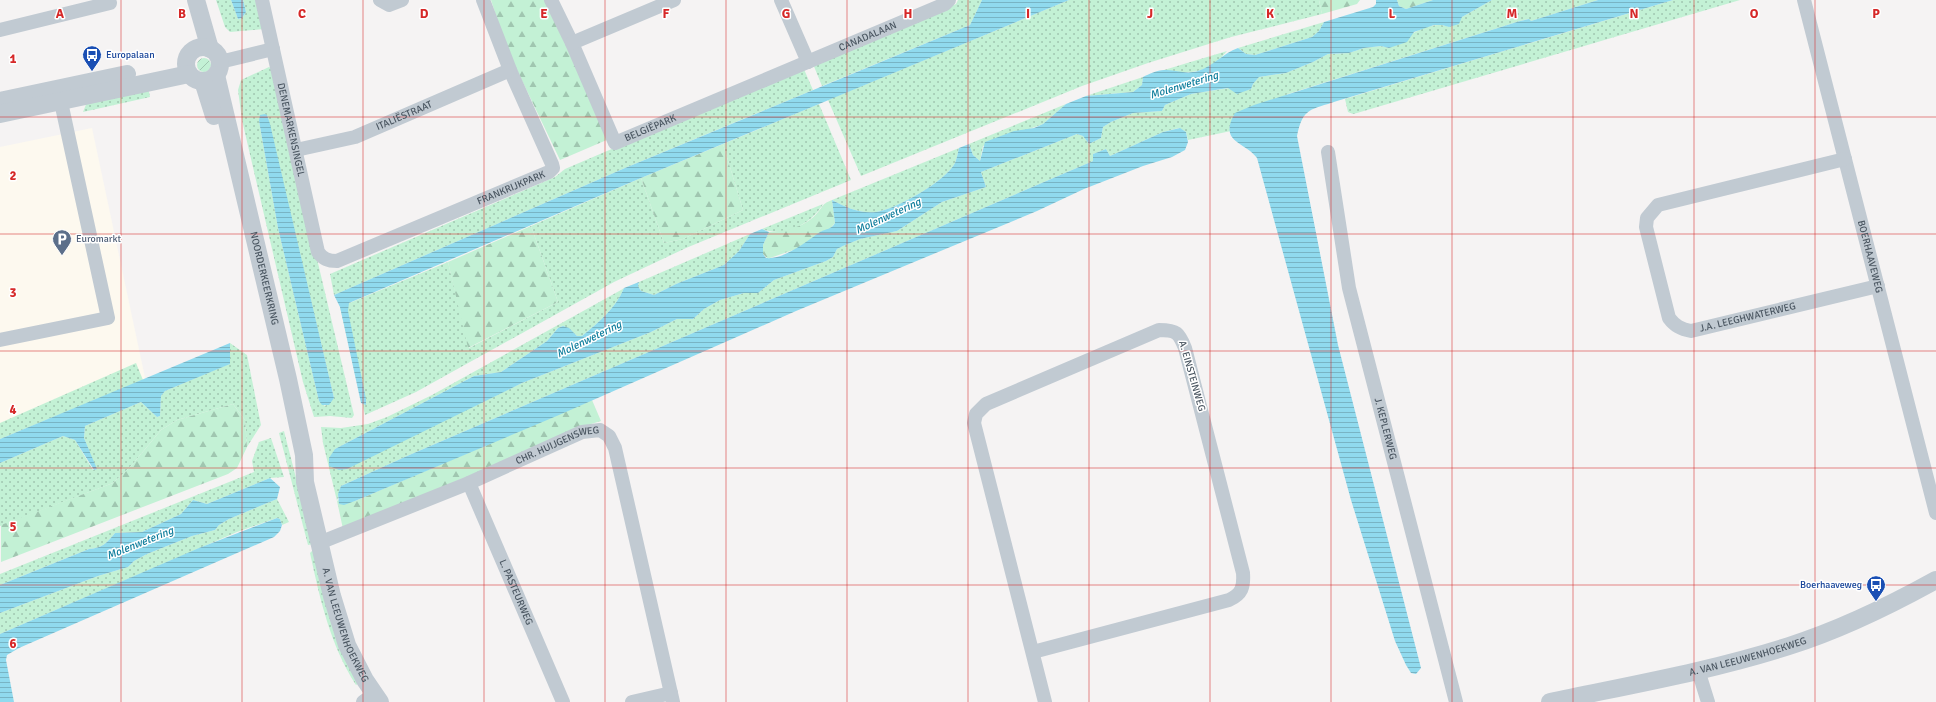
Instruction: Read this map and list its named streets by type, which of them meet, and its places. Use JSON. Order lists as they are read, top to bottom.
{
  "streets": {
    "street": [
      "CANADALAAN",
      "ITALIËSTRAAT",
      "BELGIËPARK",
      "DENEMARKENSINGEL",
      "FRANKRIJKPARK",
      "BOERHAAVEWEG",
      "NOORDERKEERKRING",
      "J.A. LEEGHWATERWEG",
      "A. EINSTEINWEG",
      "J. KEPLERWEG",
      "CHR. HUIJGENSWEG",
      "L. PASTEURWEG",
      "A. VAN LEEUWENHOEKWEG"
    ]
  },
  "crossings": [
    ["CANADALAAN", "BELGIËPARK"],
    ["ITALIËSTRAAT", "DENEMARKENSINGEL"],
    ["ITALIËSTRAAT", "FRANKRIJKPARK"],
    ["DENEMARKENSINGEL", "FRANKRIJKPARK"],
    ["BOERHAAVEWEG", "J.A. LEEGHWATERWEG"],
    ["NOORDERKEERKRING", "CHR. HUIJGENSWEG"],
    ["NOORDERKEERKRING", "A. VAN LEEUWENHOEKWEG"],
    ["CHR. HUIJGENSWEG", "L. PASTEURWEG"],
    ["CHR. HUIJGENSWEG", "A. VAN LEEUWENHOEKWEG"]
  ],
  "water": ["Molenwetering"],
  "places": {
    "bus stop": ["Europalaan", "Boerhaaveweg"],
    "parking": ["Euromarkt"]
  },
  "grid": {
    "columns": [
      "A",
      "B",
      "C",
      "D",
      "E",
      "F",
      "G",
      "H",
      "I",
      "J",
      "K",
      "L",
      "M",
      "N",
      "O",
      "P"
    ],
    "rows": [
      "1",
      "2",
      "3",
      "4",
      "5",
      "6"
    ]
  }
}
